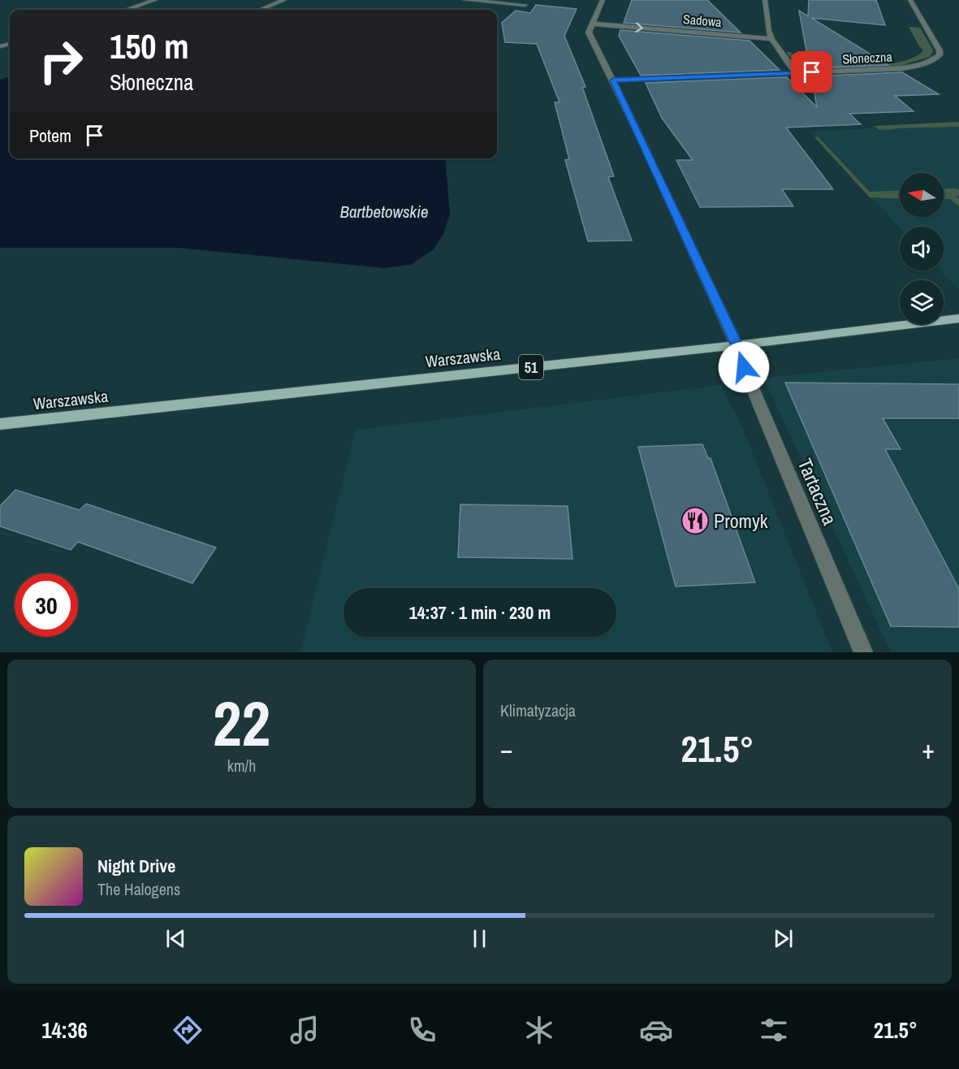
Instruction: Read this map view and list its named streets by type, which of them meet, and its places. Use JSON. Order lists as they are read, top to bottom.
{
  "streets": {
    "main road": ["Warszawska", "51"],
    "street": ["Sadowa", "Słoneczna", "Tartaczna"]
  },
  "crossings": [
    ["Sadowa", "Tartaczna"],
    ["Słoneczna", "Tartaczna"],
    ["Warszawska", "Tartaczna"]
  ],
  "one_way": ["Sadowa"],
  "water": ["Bartbetowskie"],
  "places": {
    "restaurant": ["Promyk"]
  },
  "north": "left",
  "page": {
    "turn": ["150 m", "Słoneczna"],
    "then": "Potem",
    "limit": "30",
    "trip": "14:37 · 1 min · 230 m",
    "tile": [
      ["22", "km/h"],
      "Klimatyzacja"
    ],
    "heat": ["−", "21.5°", "+"],
    "song": ["Night Drive", "The Halogens"],
    "tabs": ["14:36", "21.5°"]
  }
}
